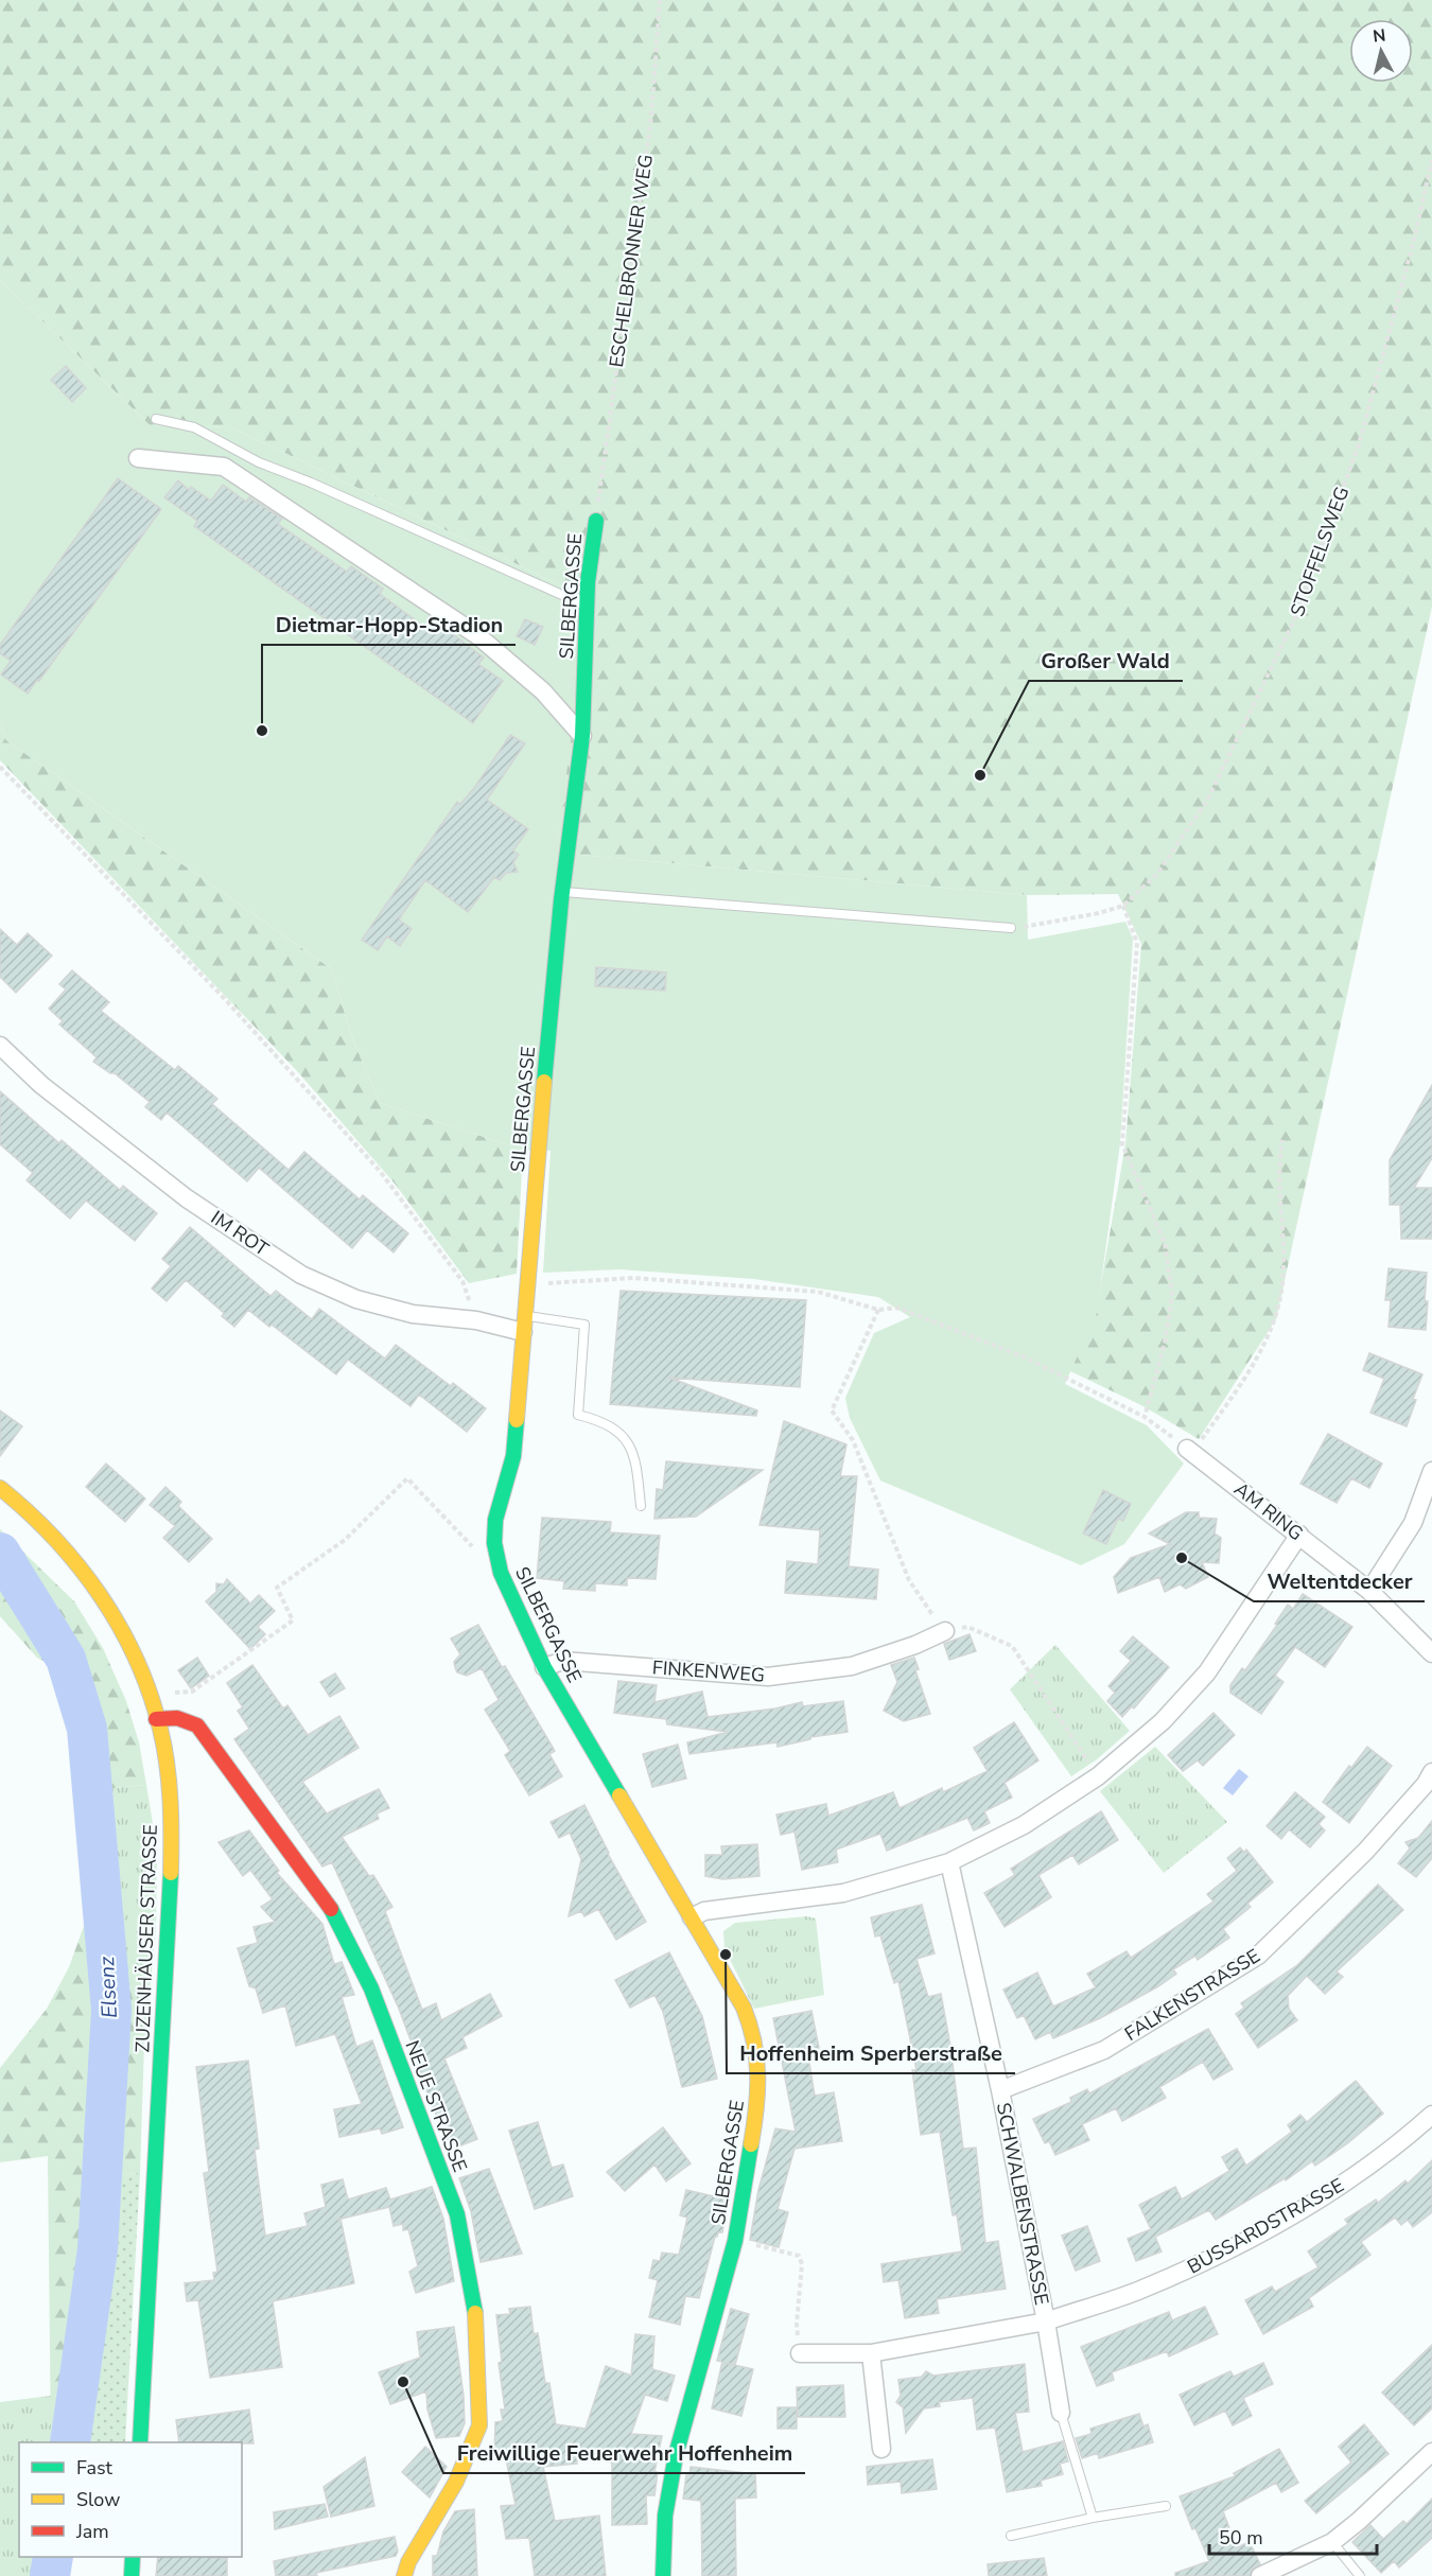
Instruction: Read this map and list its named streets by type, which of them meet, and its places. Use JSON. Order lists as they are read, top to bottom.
{
  "streets": {
    "street": [
      "SILBERGASSE",
      "IM ROT",
      "AM RING",
      "FINKENWEG",
      "ZUZENHÄUSER STRASSE",
      "FALKENSTRASSE",
      "NEUE STRASSE",
      "SCHWALBENSTRASSE",
      "BUSSARDSTRASSE"
    ],
    "path": ["ESCHELBRONNER WEG", "STOFFELSWEG"]
  },
  "crossings": [
    ["ESCHELBRONNER WEG", "SILBERGASSE"],
    ["SILBERGASSE", "IM ROT"],
    ["SILBERGASSE", "FINKENWEG"],
    ["ZUZENHÄUSER STRASSE", "NEUE STRASSE"],
    ["FALKENSTRASSE", "SCHWALBENSTRASSE"],
    ["SCHWALBENSTRASSE", "BUSSARDSTRASSE"]
  ],
  "water": ["Elsenz"],
  "places": [
    "Dietmar-Hopp-Stadion",
    "Großer Wald",
    "Weltentdecker",
    "Hoffenheim Sperberstraße",
    "Freiwillige Feuerwehr Hoffenheim"
  ],
  "legend": ["Fast", "Slow", "Jam"],
  "scale_bar": "50 m",
  "north": "top"
}
